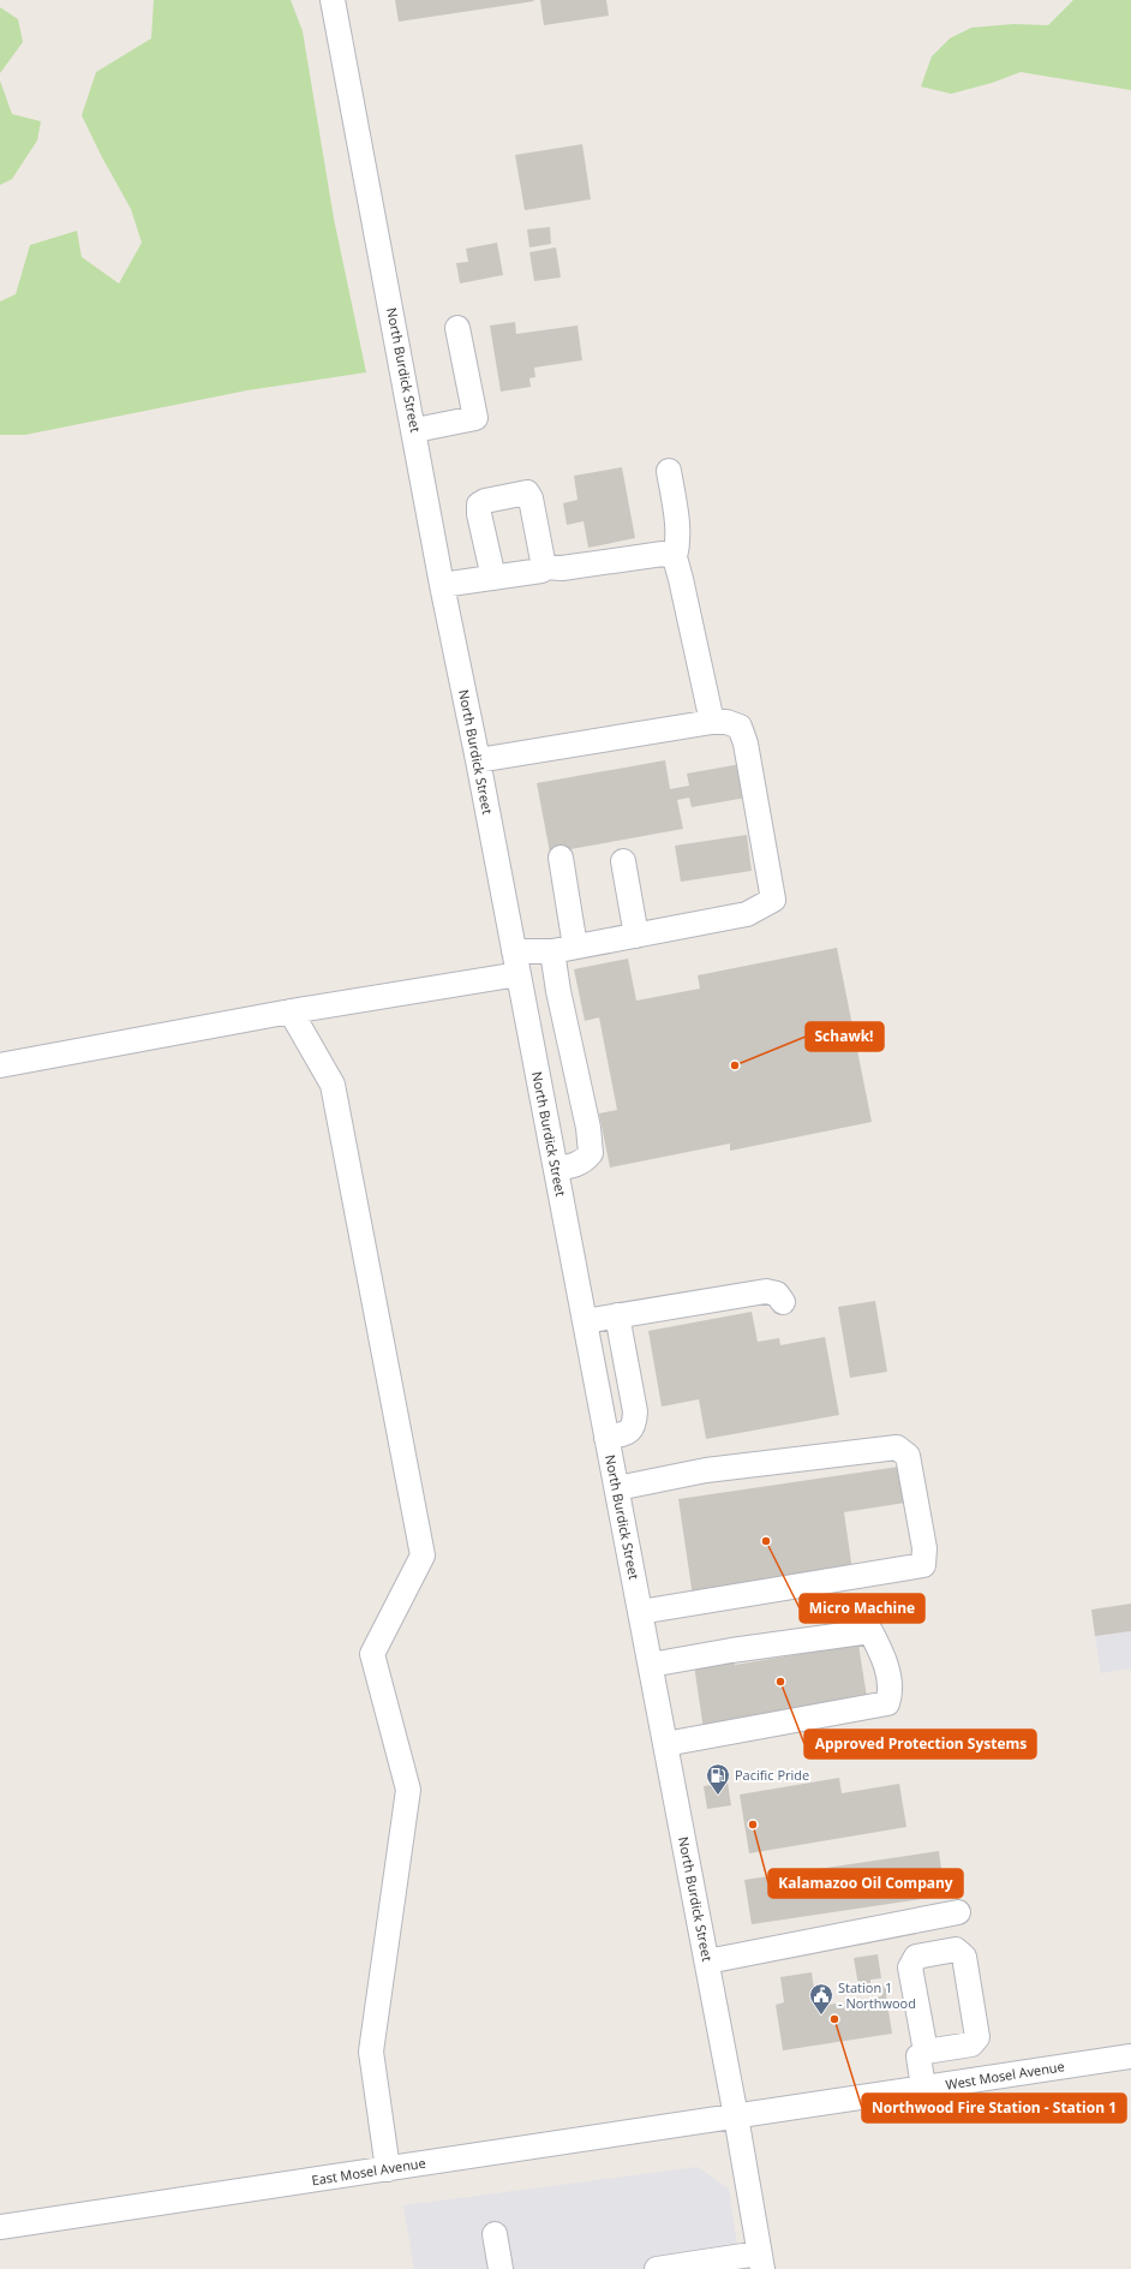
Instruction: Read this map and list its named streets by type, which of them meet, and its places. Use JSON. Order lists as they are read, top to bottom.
{
  "streets": {
    "street": ["North Burdick Street", "West Mosel Avenue", "East Mosel Avenue"]
  },
  "crossings": [
    ["North Burdick Street", "West Mosel Avenue"],
    ["North Burdick Street", "East Mosel Avenue"],
    ["West Mosel Avenue", "East Mosel Avenue"]
  ],
  "places": {
    "other": [
      "Schawk!",
      "Micro Machine",
      "Approved Protection Systems",
      "Kalamazoo Oil Company",
      "Northwood Fire Station - Station 1"
    ],
    "fuel station": ["Pacific Pride"],
    "public building": ["Station 1 - Northwood"]
  }
}
